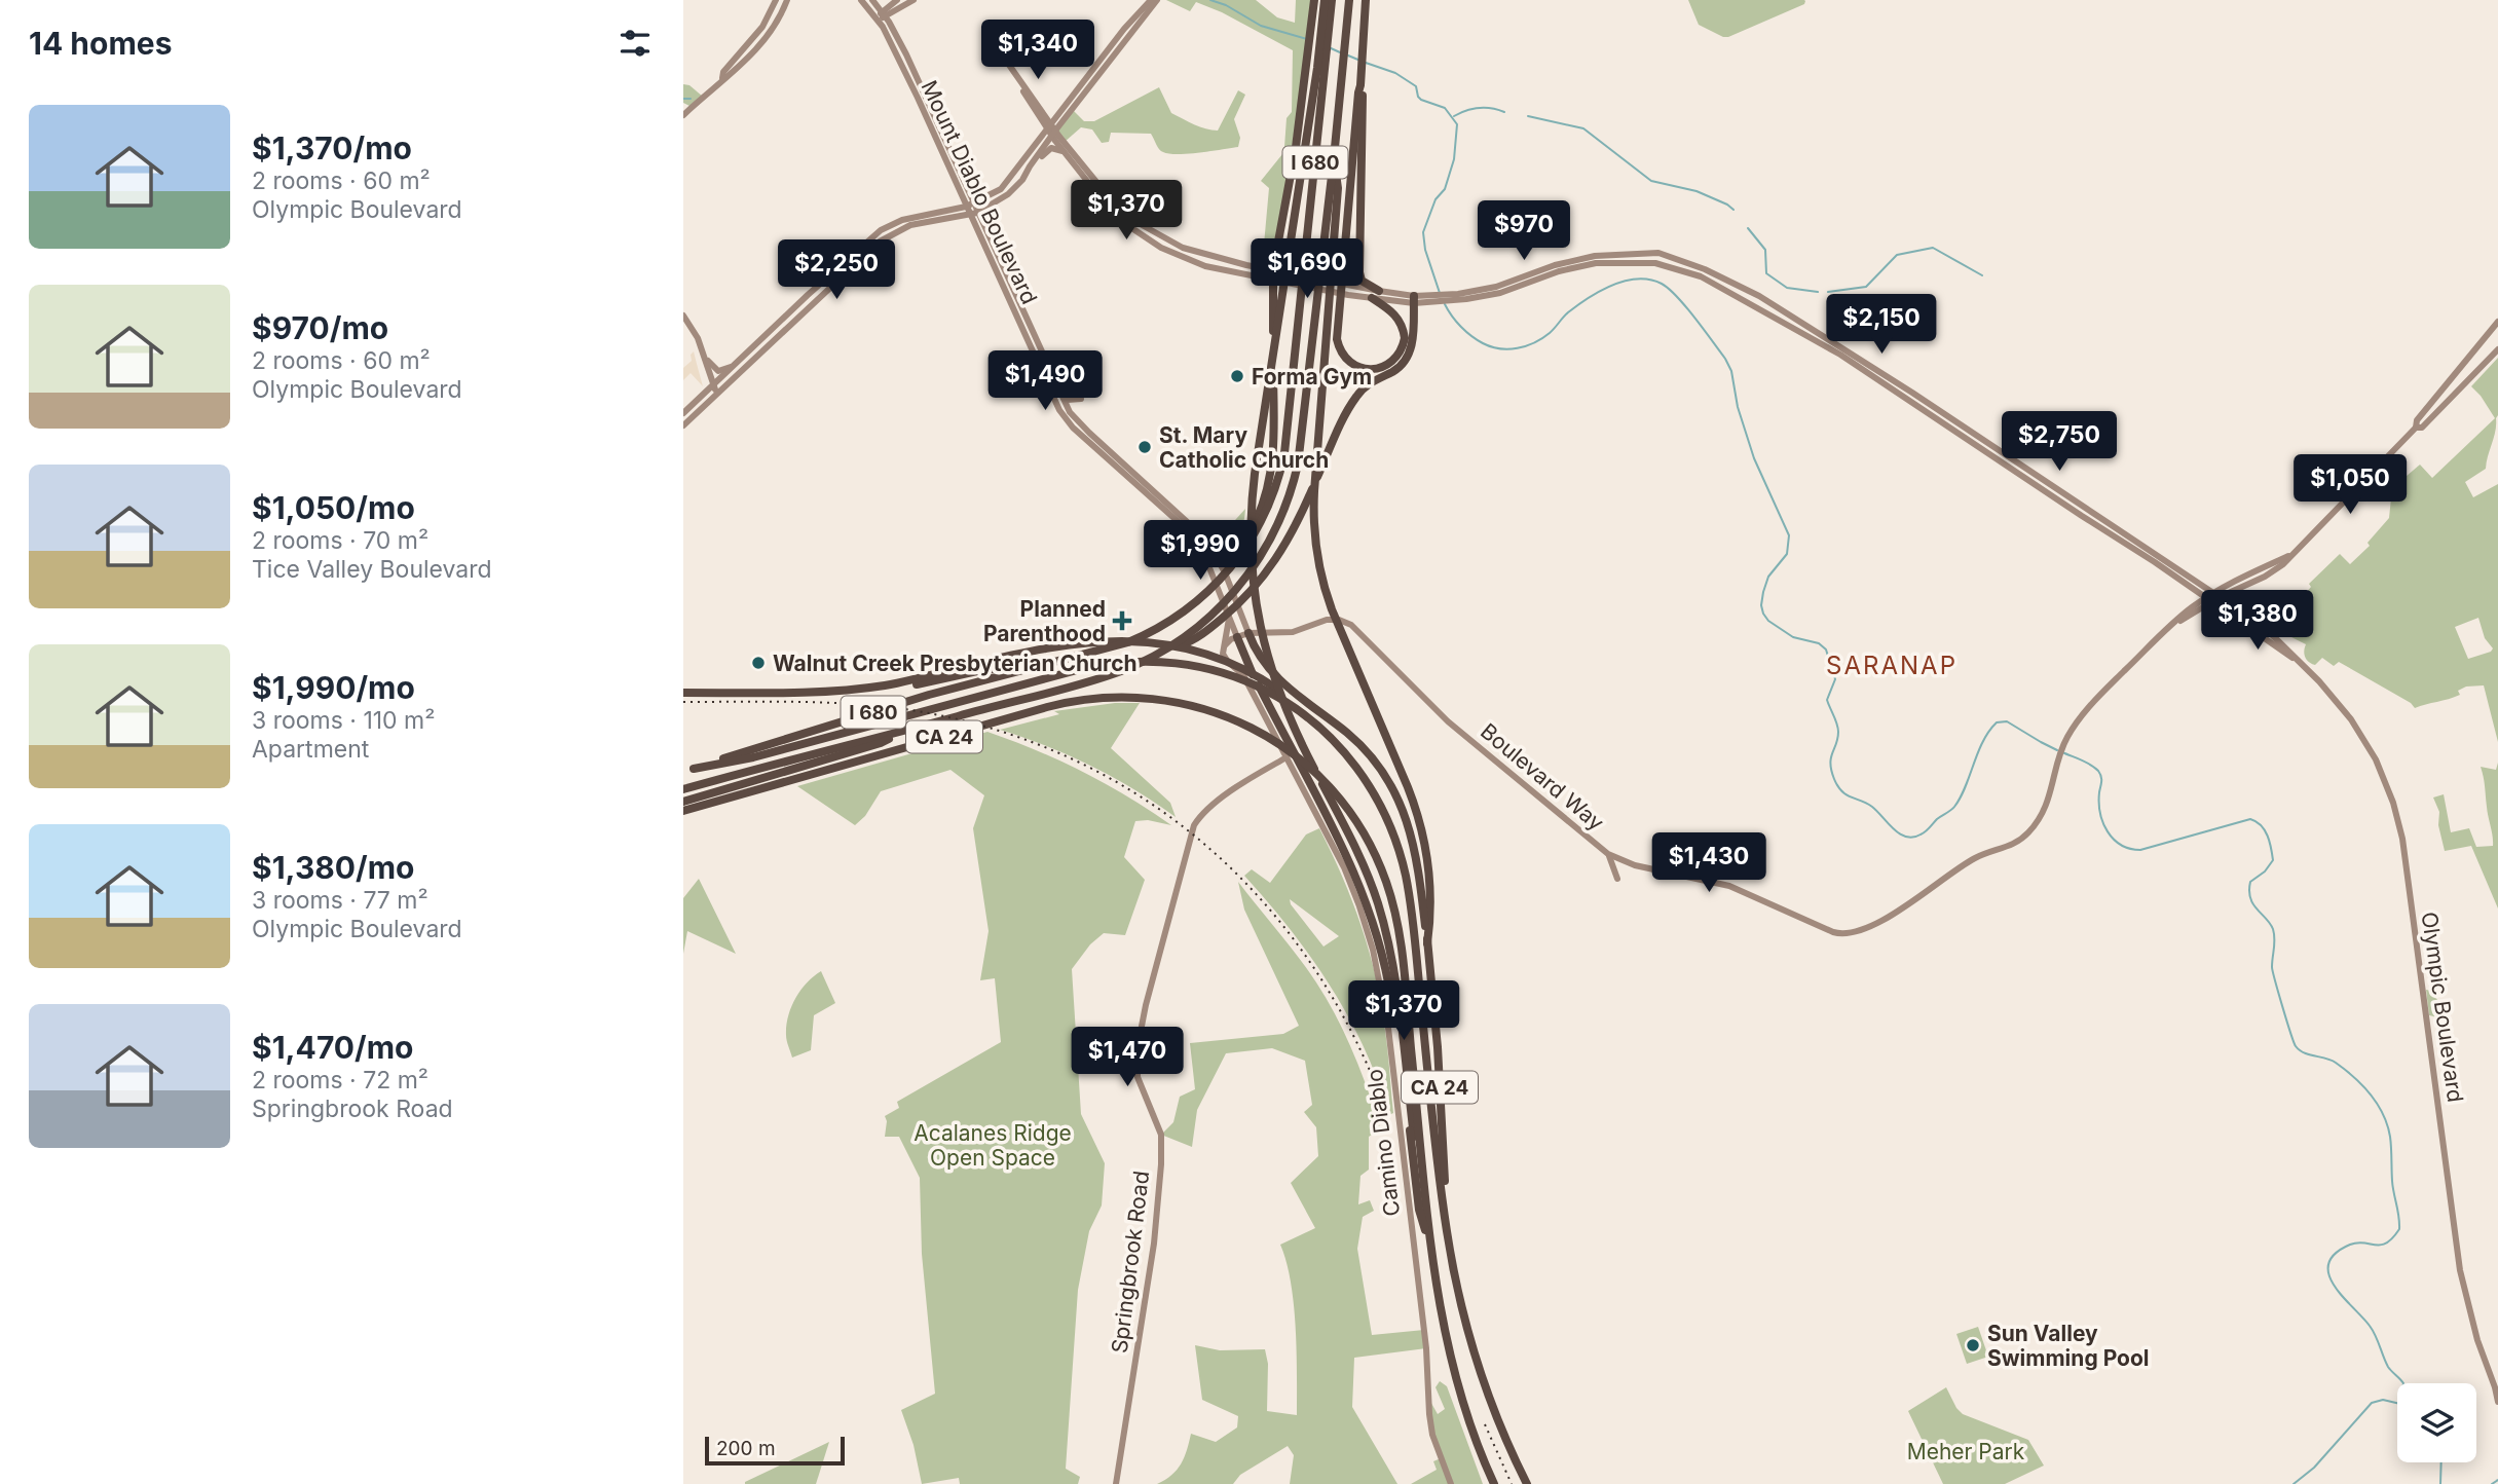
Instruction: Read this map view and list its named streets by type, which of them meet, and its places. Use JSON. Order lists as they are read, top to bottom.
{
  "streets": {
    "highway": ["I 680", "CA 24"],
    "main road": [
      "Mount Diablo Boulevard",
      "Boulevard Way",
      "Olympic Boulevard",
      "Camino Diablo",
      "Springbrook Road"
    ]
  },
  "crossings": [
    ["Mount Diablo Boulevard", "Boulevard Way"],
    ["Boulevard Way", "Olympic Boulevard"],
    ["Camino Diablo", "Springbrook Road"]
  ],
  "districts": ["SARANAP"],
  "parks": ["Acalanes Ridge Open Space", "Meher Park"],
  "places": {
    "other": [
      "Forma Gym",
      "St. Mary Catholic Church",
      "Walnut Creek Presbyterian Church",
      "Sun Valley Swimming Pool"
    ],
    "health": ["Planned Parenthood"]
  },
  "scale_bar": "200 m",
  "page": {
    "heading": "14 homes",
    "price": [
      "$1,340",
      "$1,370",
      "$970",
      "$1,690",
      "$2,250",
      "$2,150",
      "$1,490",
      "$2,750",
      "$1,050",
      "$1,990",
      "$1,380",
      "$1,430",
      "$1,370",
      "$1,470"
    ],
    "list": [
      {
        "name": "$1,370/mo",
        "note": "2 rooms · 60 m² · Olympic Boulevard"
      },
      {
        "name": "$970/mo",
        "note": "2 rooms · 60 m² · Olympic Boulevard"
      },
      {
        "name": "$1,050/mo",
        "note": "2 rooms · 70 m² · Tice Valley Boulevard"
      },
      {
        "name": "$1,990/mo",
        "note": "3 rooms · 110 m² · Apartment"
      },
      {
        "name": "$1,380/mo",
        "note": "3 rooms · 77 m² · Olympic Boulevard"
      },
      {
        "name": "$1,470/mo",
        "note": "2 rooms · 72 m² · Springbrook Road"
      }
    ],
    "scale": "200 m"
  }
}
